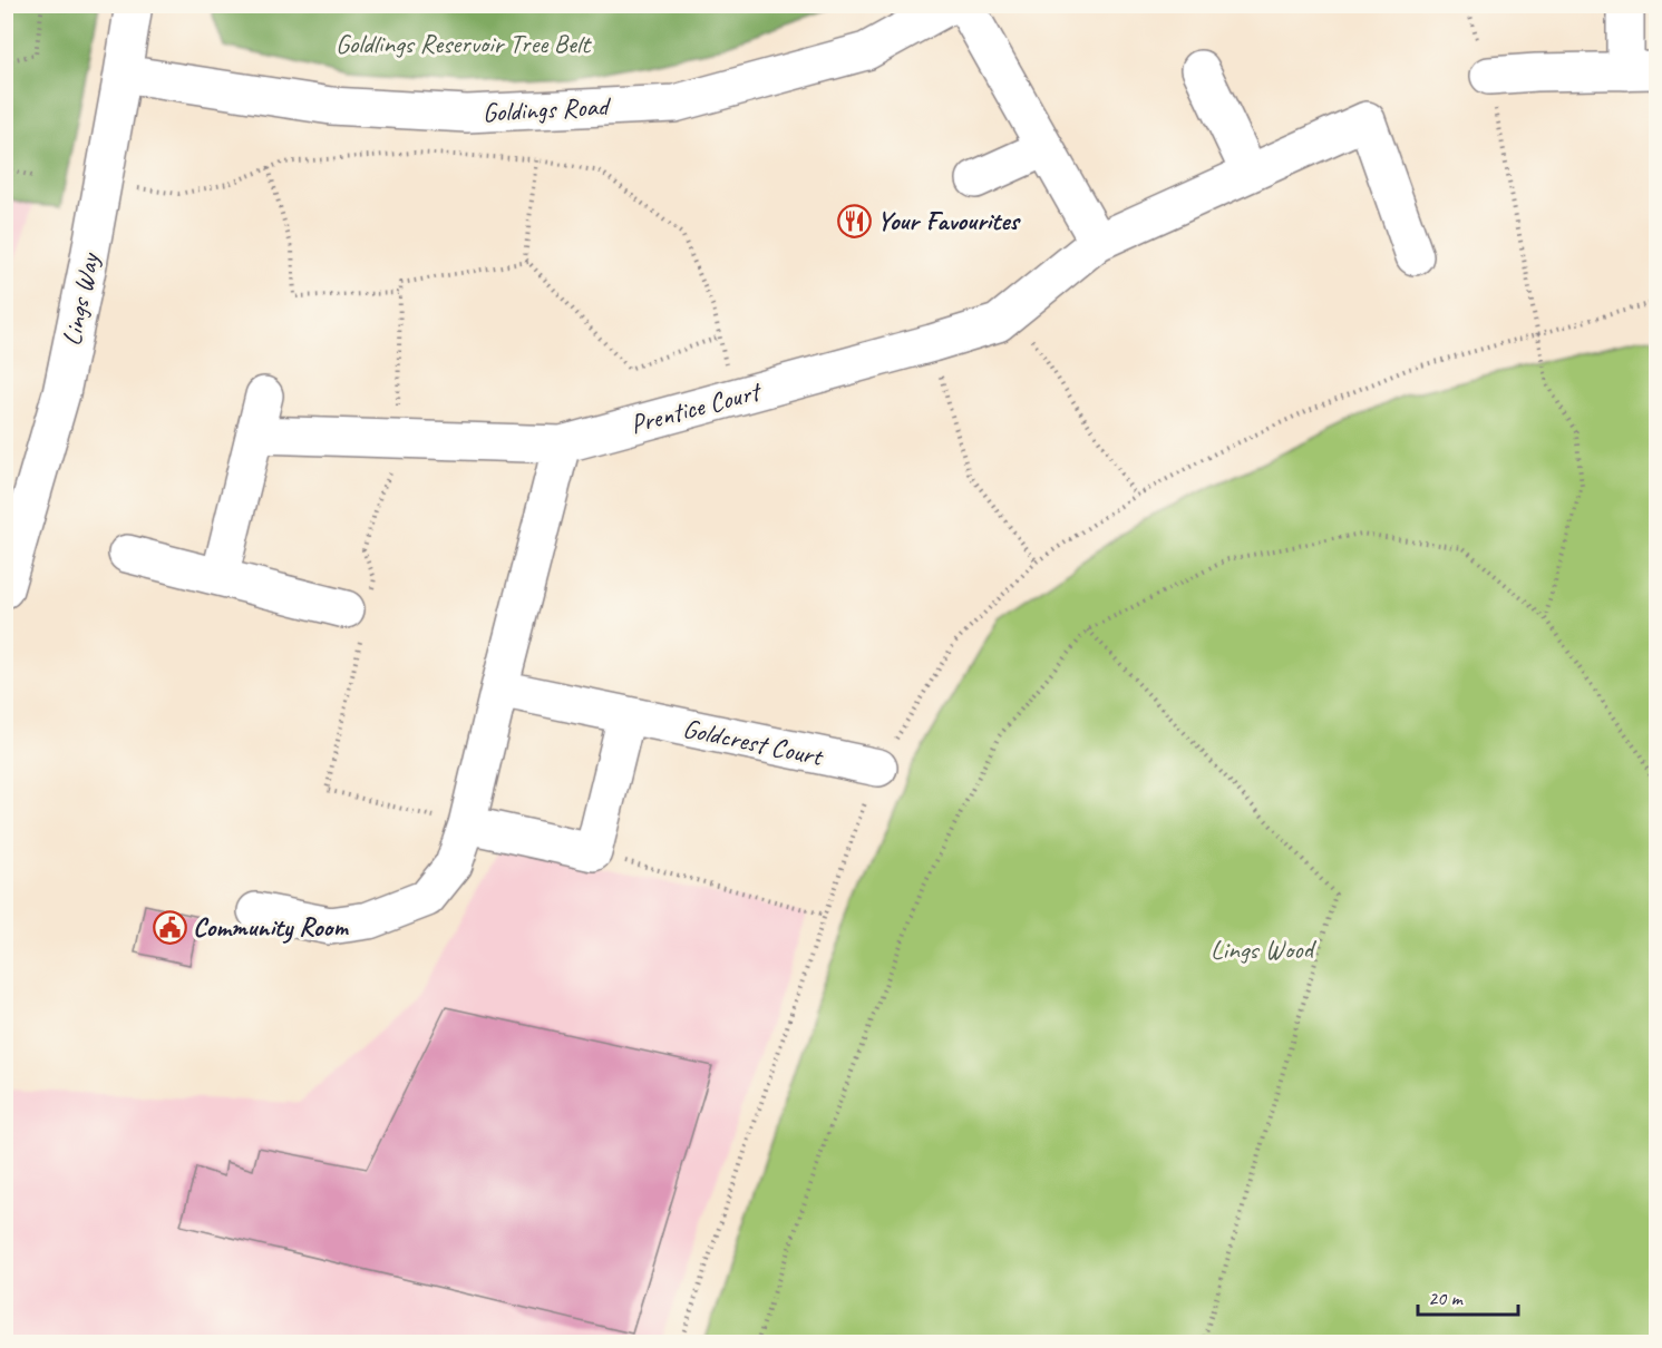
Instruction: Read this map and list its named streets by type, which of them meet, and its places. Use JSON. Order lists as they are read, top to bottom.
{
  "streets": {
    "street": [
      "Goldings Road",
      "Lings Way",
      "Prentice Court",
      "Goldcrest Court"
    ]
  },
  "crossings": [
    ["Goldings Road", "Lings Way"]
  ],
  "parks": ["Goldlings Reservoir Tree Belt", "Lings Wood"],
  "places": {
    "restaurant": ["Your Favourites"],
    "public building": ["Community Room"]
  },
  "scale_bar": "20 m"
}
